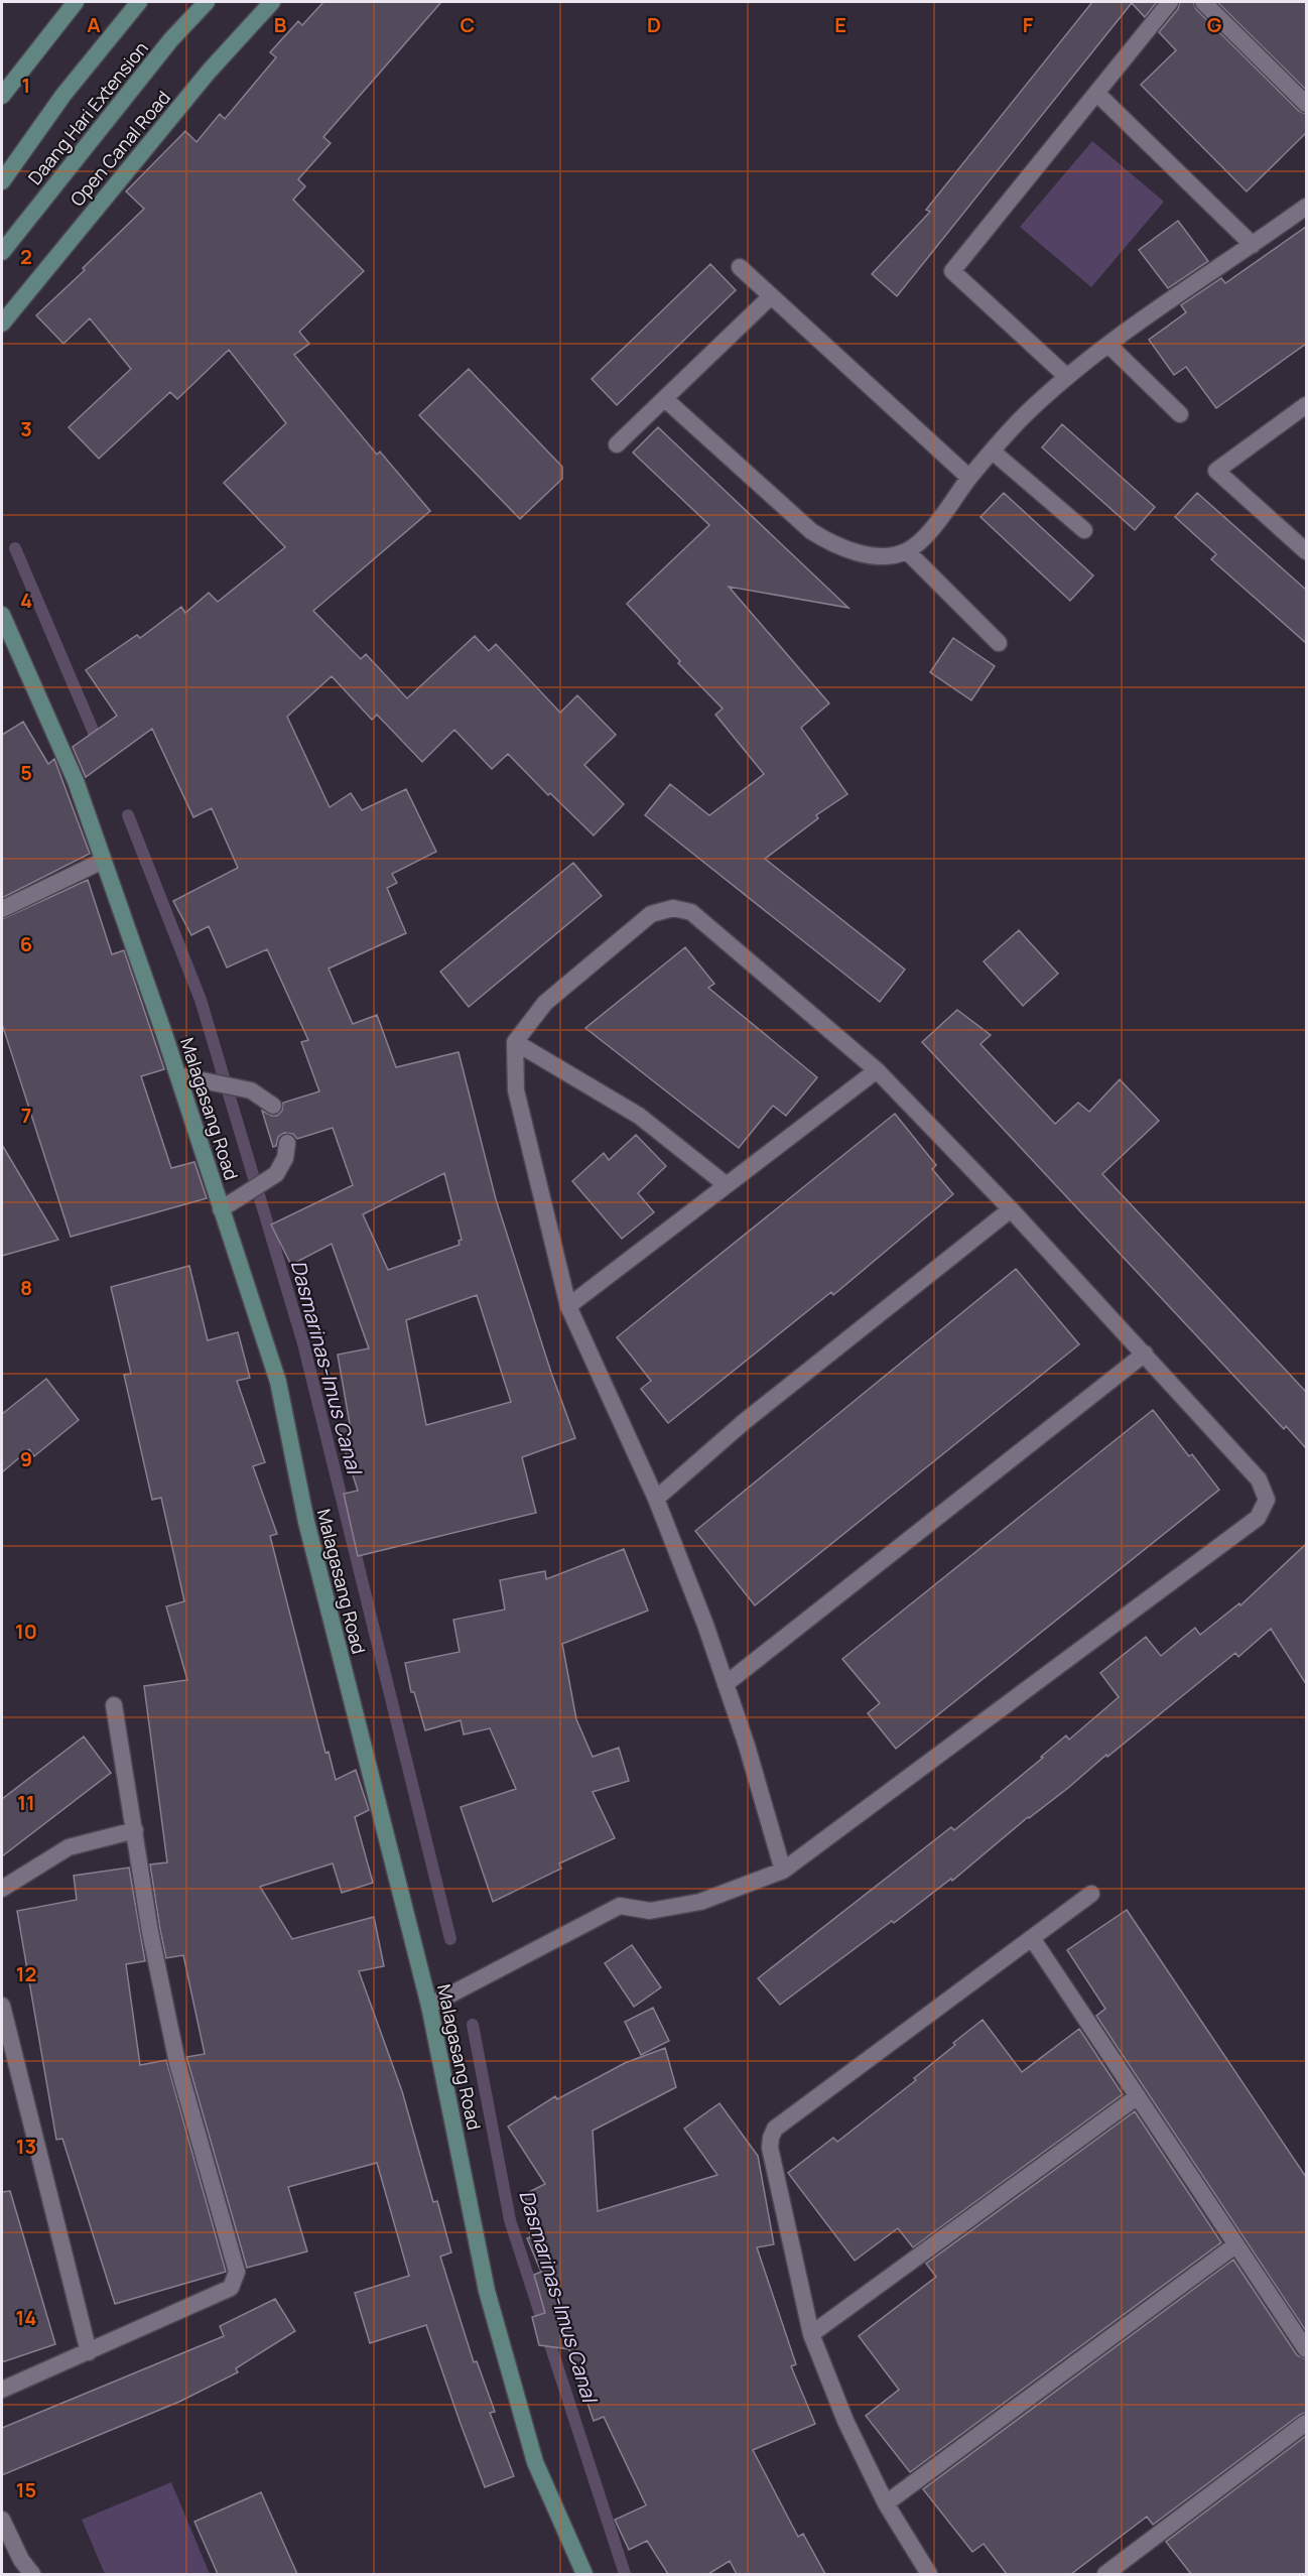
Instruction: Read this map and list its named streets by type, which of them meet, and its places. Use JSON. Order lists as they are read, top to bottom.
{
  "streets": {
    "main road": ["Daang Hari Extension", "Open Canal Road", "Malagasang Road"]
  },
  "water": ["Dasmarinas-Imus Canal"],
  "grid": {
    "columns": [
      "A",
      "B",
      "C",
      "D",
      "E",
      "F",
      "G"
    ],
    "rows": [
      "1",
      "2",
      "3",
      "4",
      "5",
      "6",
      "7",
      "8",
      "9",
      "10",
      "11",
      "12",
      "13",
      "14",
      "15"
    ]
  }
}
